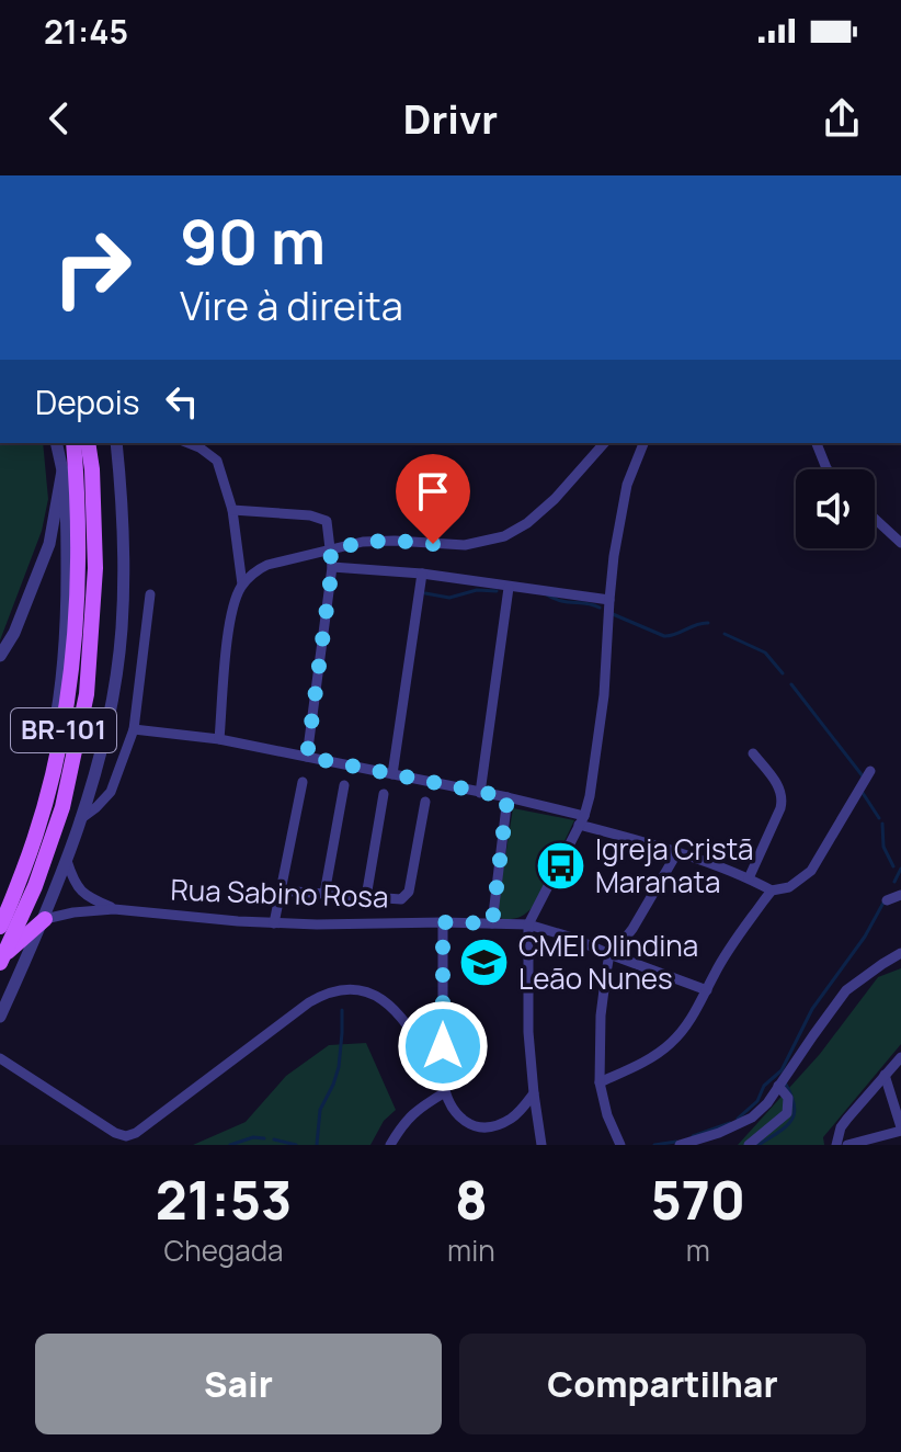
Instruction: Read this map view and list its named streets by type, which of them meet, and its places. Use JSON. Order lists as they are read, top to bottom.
{
  "streets": {
    "main road": ["BR-101"],
    "street": ["Rua Sabino Rosa"]
  },
  "places": {
    "bus stop": ["Igreja Cristã Maranata"],
    "school or university": ["CMEI Olindina Leão Nunes"]
  },
  "page": {
    "status": "21:45",
    "header": "Drivr",
    "turn": ["90 m", "Vire à direita"],
    "then": "Depois",
    "eta": [
      "21:53",
      "Chegada",
      "8",
      "min",
      "570",
      "m"
    ],
    "buttons": ["Sair", "Compartilhar"]
  }
}
